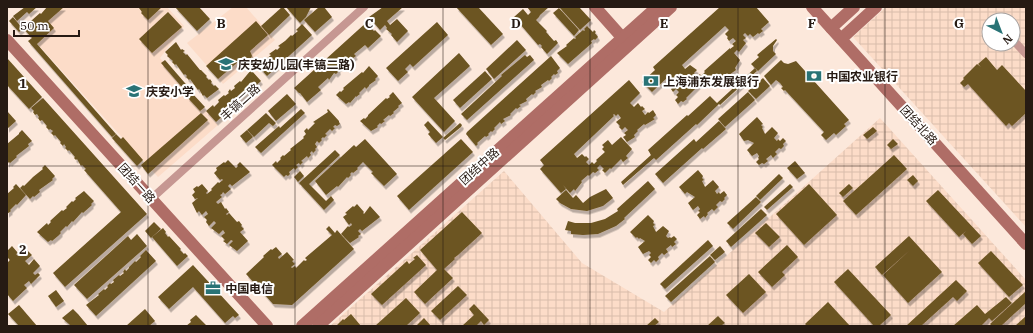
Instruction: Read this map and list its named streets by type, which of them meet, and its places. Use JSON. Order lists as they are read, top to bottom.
{
  "streets": {
    "street": [
      "丰镐二路",
      "团结北路",
      "团结中路",
      "团结一路"
    ]
  },
  "crossings": [
    ["丰镐二路", "团结一路"]
  ],
  "places": {
    "school or university": ["庆安幼儿园(丰镐二路)", "庆安小学"],
    "bank": ["中国农业银行", "上海浦东发展银行"],
    "office": ["中国电信"]
  },
  "scale_bar": "50 m",
  "north": "bottom right",
  "grid": {
    "columns": [
      "B",
      "C",
      "D",
      "E",
      "F",
      "G"
    ],
    "rows": ["1", "2"]
  }
}
